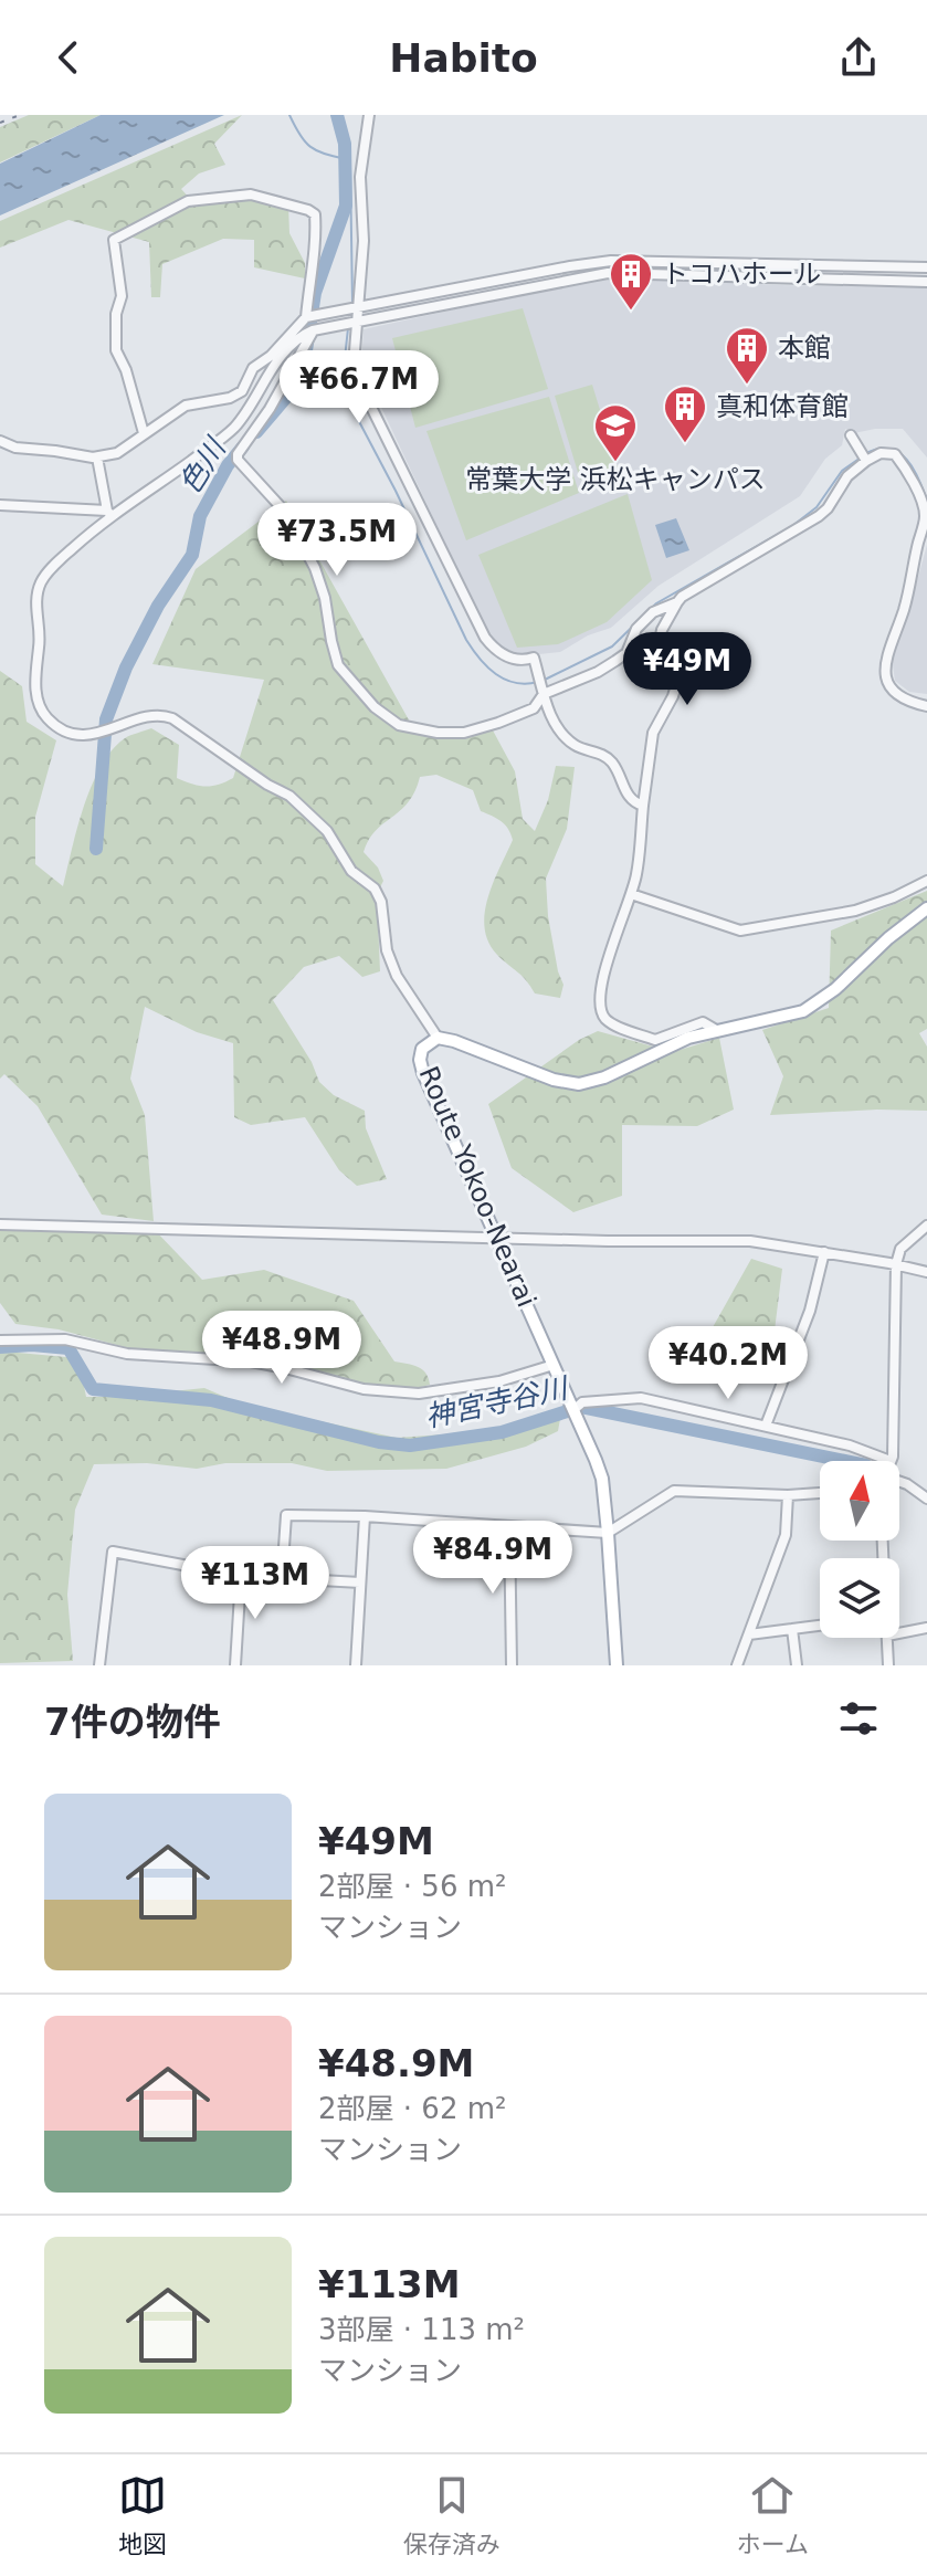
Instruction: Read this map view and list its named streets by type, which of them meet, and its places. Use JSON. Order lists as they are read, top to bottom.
{
  "streets": {
    "main road": ["Route Yokoo-Nearai"]
  },
  "water": ["色川", "神宮寺谷川"],
  "places": {
    "building": ["トコハホール", "本館", "真和体育館"],
    "school or university": ["常葉大学 浜松キャンパス"]
  },
  "north": "top",
  "page": {
    "header": "Habito",
    "price": [
      "¥66.7M",
      "¥73.5M",
      "¥49M",
      "¥48.9M",
      "¥40.2M",
      "¥84.9M",
      "¥113M"
    ],
    "heading": "7件の物件",
    "list": [
      {
        "name": "¥49M",
        "note": "2部屋 · 56 m² · マンション"
      },
      {
        "name": "¥48.9M",
        "note": "2部屋 · 62 m² · マンション"
      },
      {
        "name": "¥113M",
        "note": "3部屋 · 113 m² · マンション"
      }
    ],
    "tabs": ["地図", "保存済み", "ホーム"]
  }
}
